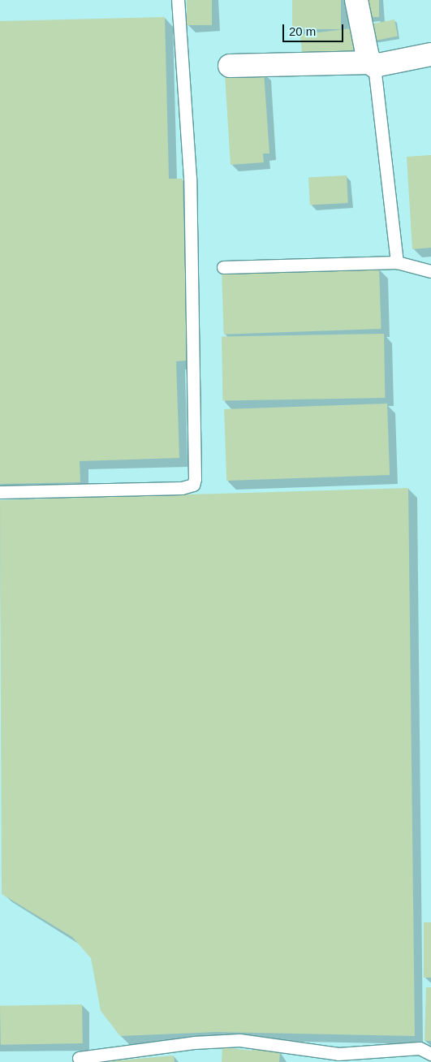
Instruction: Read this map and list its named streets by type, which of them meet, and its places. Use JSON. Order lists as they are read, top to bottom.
{
  "scale_bar": "20 m"
}
